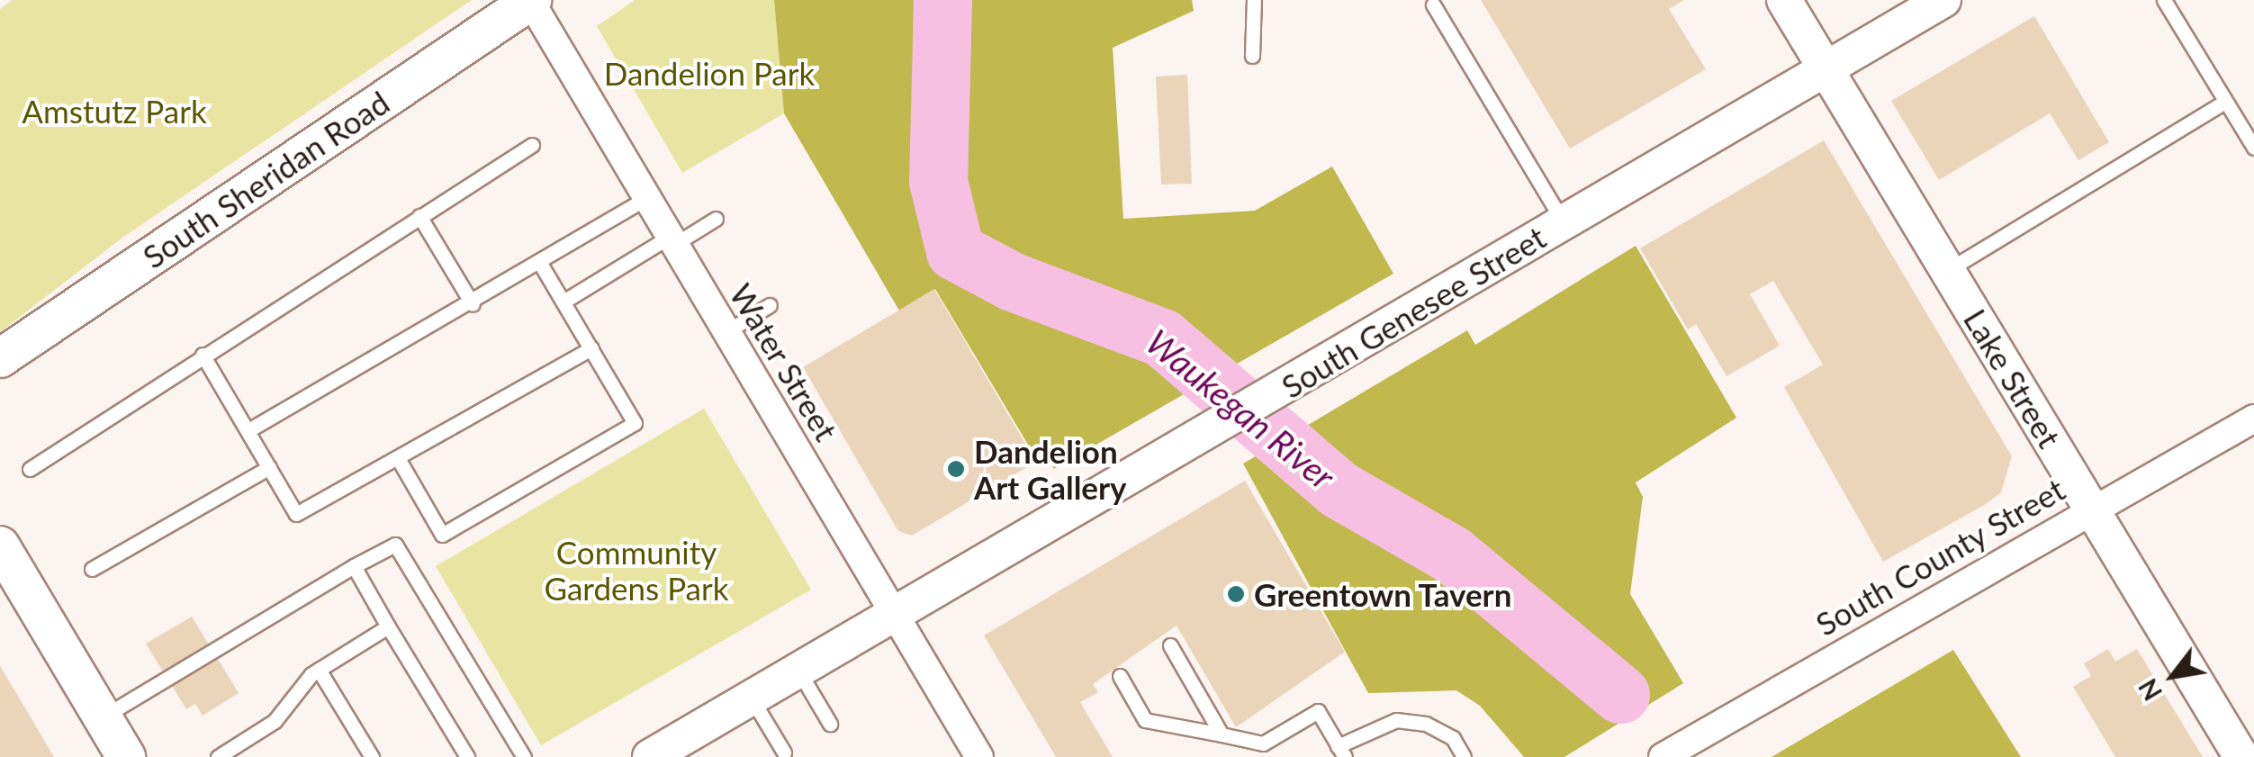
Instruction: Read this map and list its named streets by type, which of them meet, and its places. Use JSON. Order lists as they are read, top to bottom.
{
  "streets": {
    "main road": ["South Sheridan Road"],
    "street": [
      "South Genesee Street",
      "Water Street",
      "Lake Street",
      "South County Street"
    ]
  },
  "crossings": [
    ["South Sheridan Road", "Water Street"],
    ["South Genesee Street", "Water Street"],
    ["South Genesee Street", "Lake Street"],
    ["Lake Street", "South County Street"]
  ],
  "water": ["Waukegan River"],
  "parks": ["Dandelion Park", "Amstutz Park", "Community Gardens Park"],
  "places": ["Dandelion Art Gallery", "Greentown Tavern"],
  "north": "bottom left"
}
